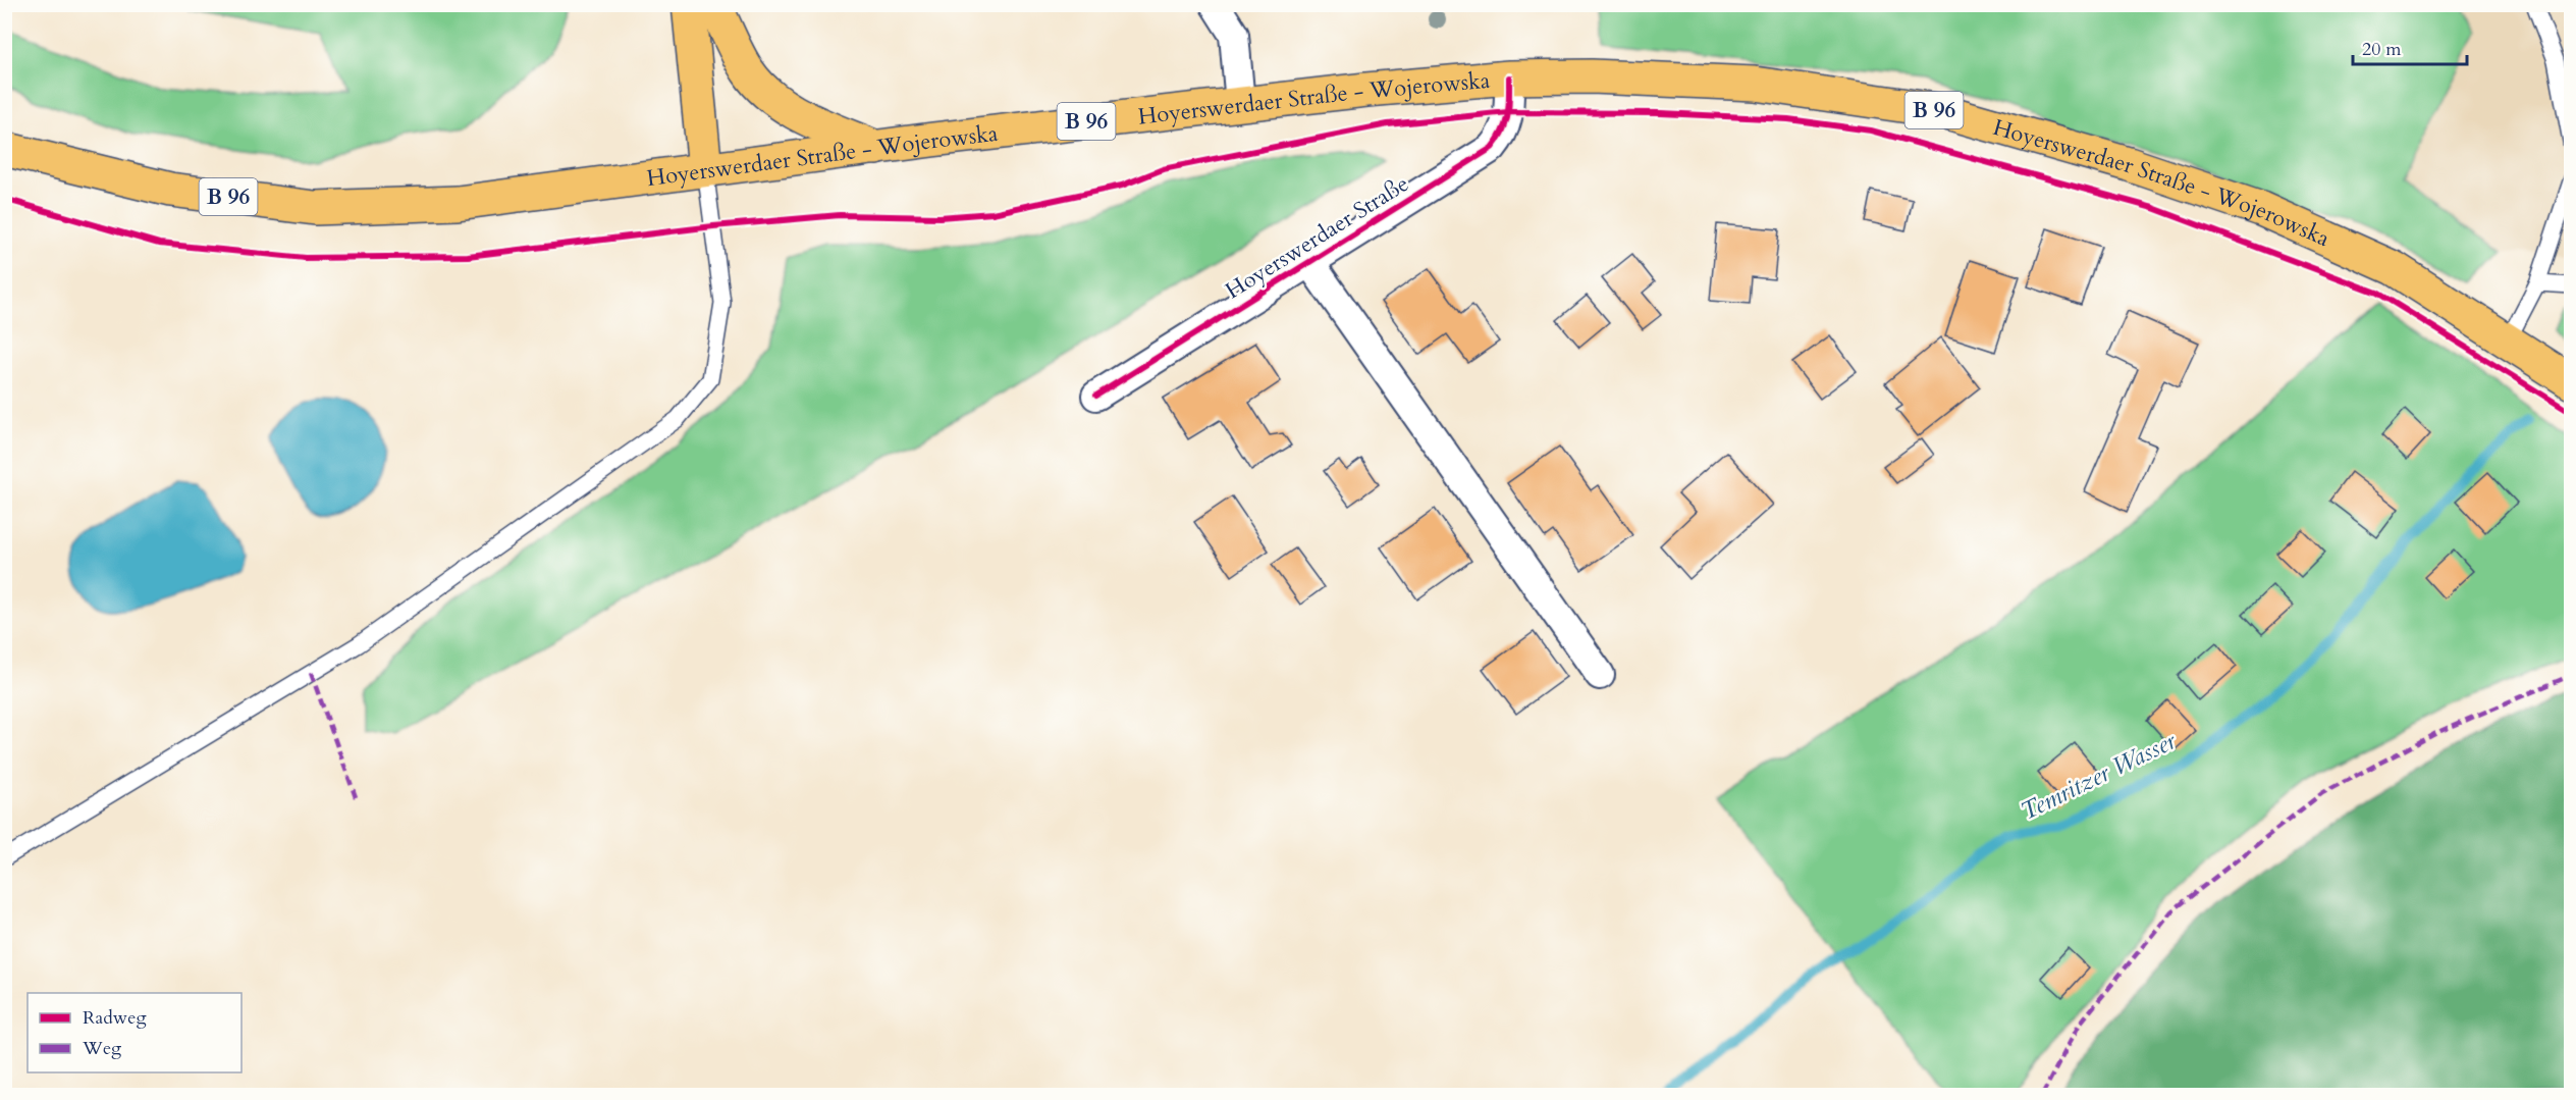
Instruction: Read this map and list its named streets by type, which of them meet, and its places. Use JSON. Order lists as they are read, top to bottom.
{
  "streets": {
    "main road": ["Hoyerswerdaer Straße - Wojerowska", "B 96"],
    "street": ["Hoyerswerdaer Straße"]
  },
  "crossings": [
    ["Hoyerswerdaer Straße - Wojerowska", "Hoyerswerdaer Straße"]
  ],
  "water": ["Temritzer Wasser"],
  "legend": ["Radweg", "Weg"],
  "scale_bar": "20 m"
}
